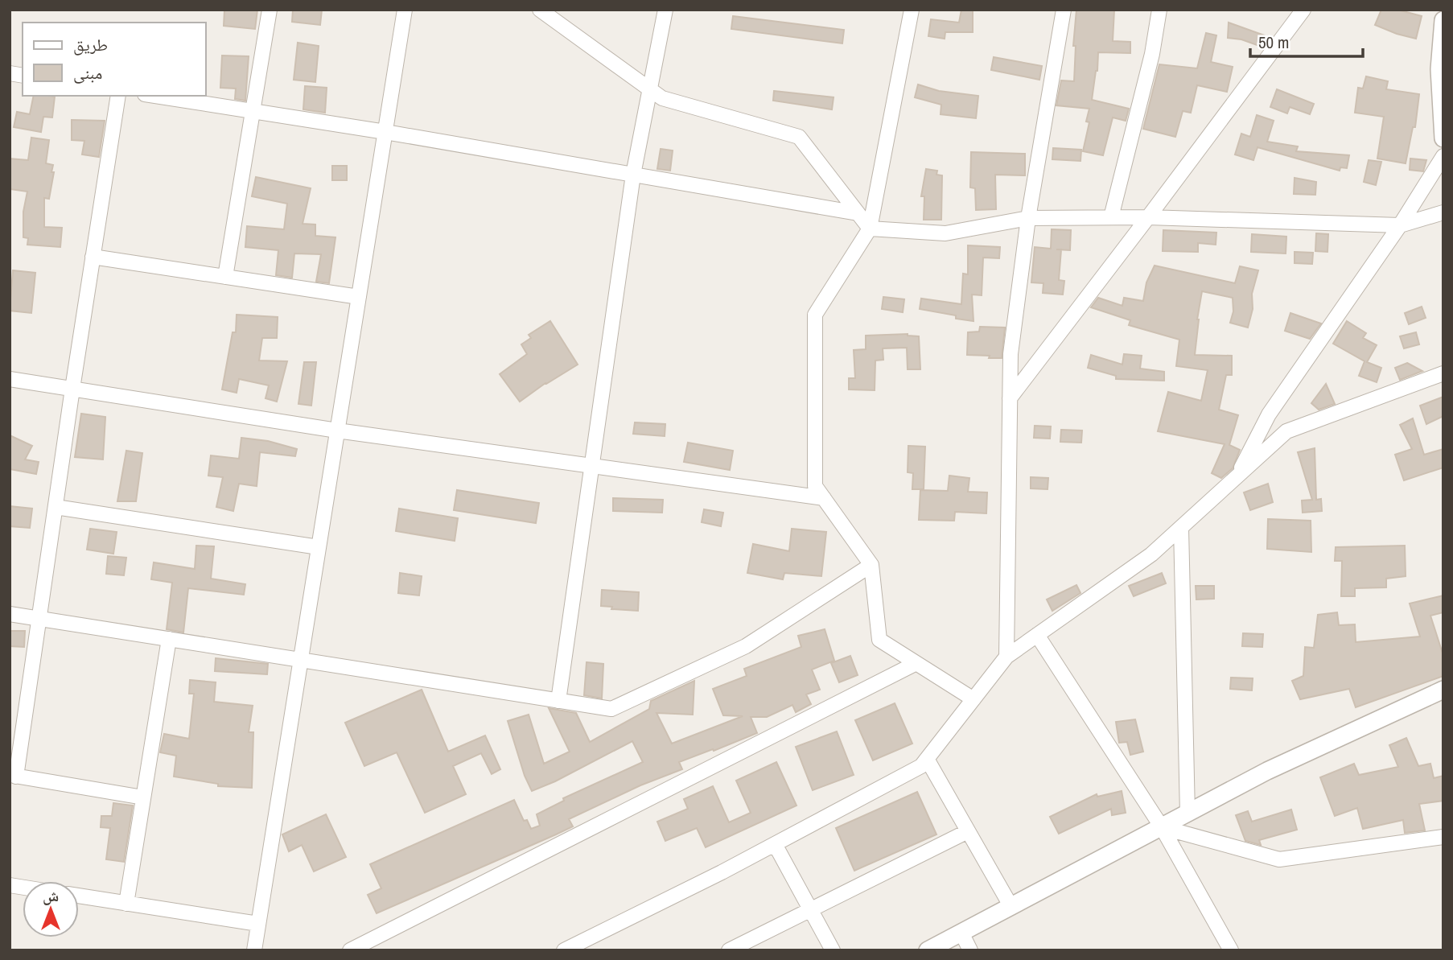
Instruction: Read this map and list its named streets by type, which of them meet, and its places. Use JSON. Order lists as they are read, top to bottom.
{
  "legend": ["طريق", "مبنى"],
  "scale_bar": "50 m",
  "north": "top"
}
